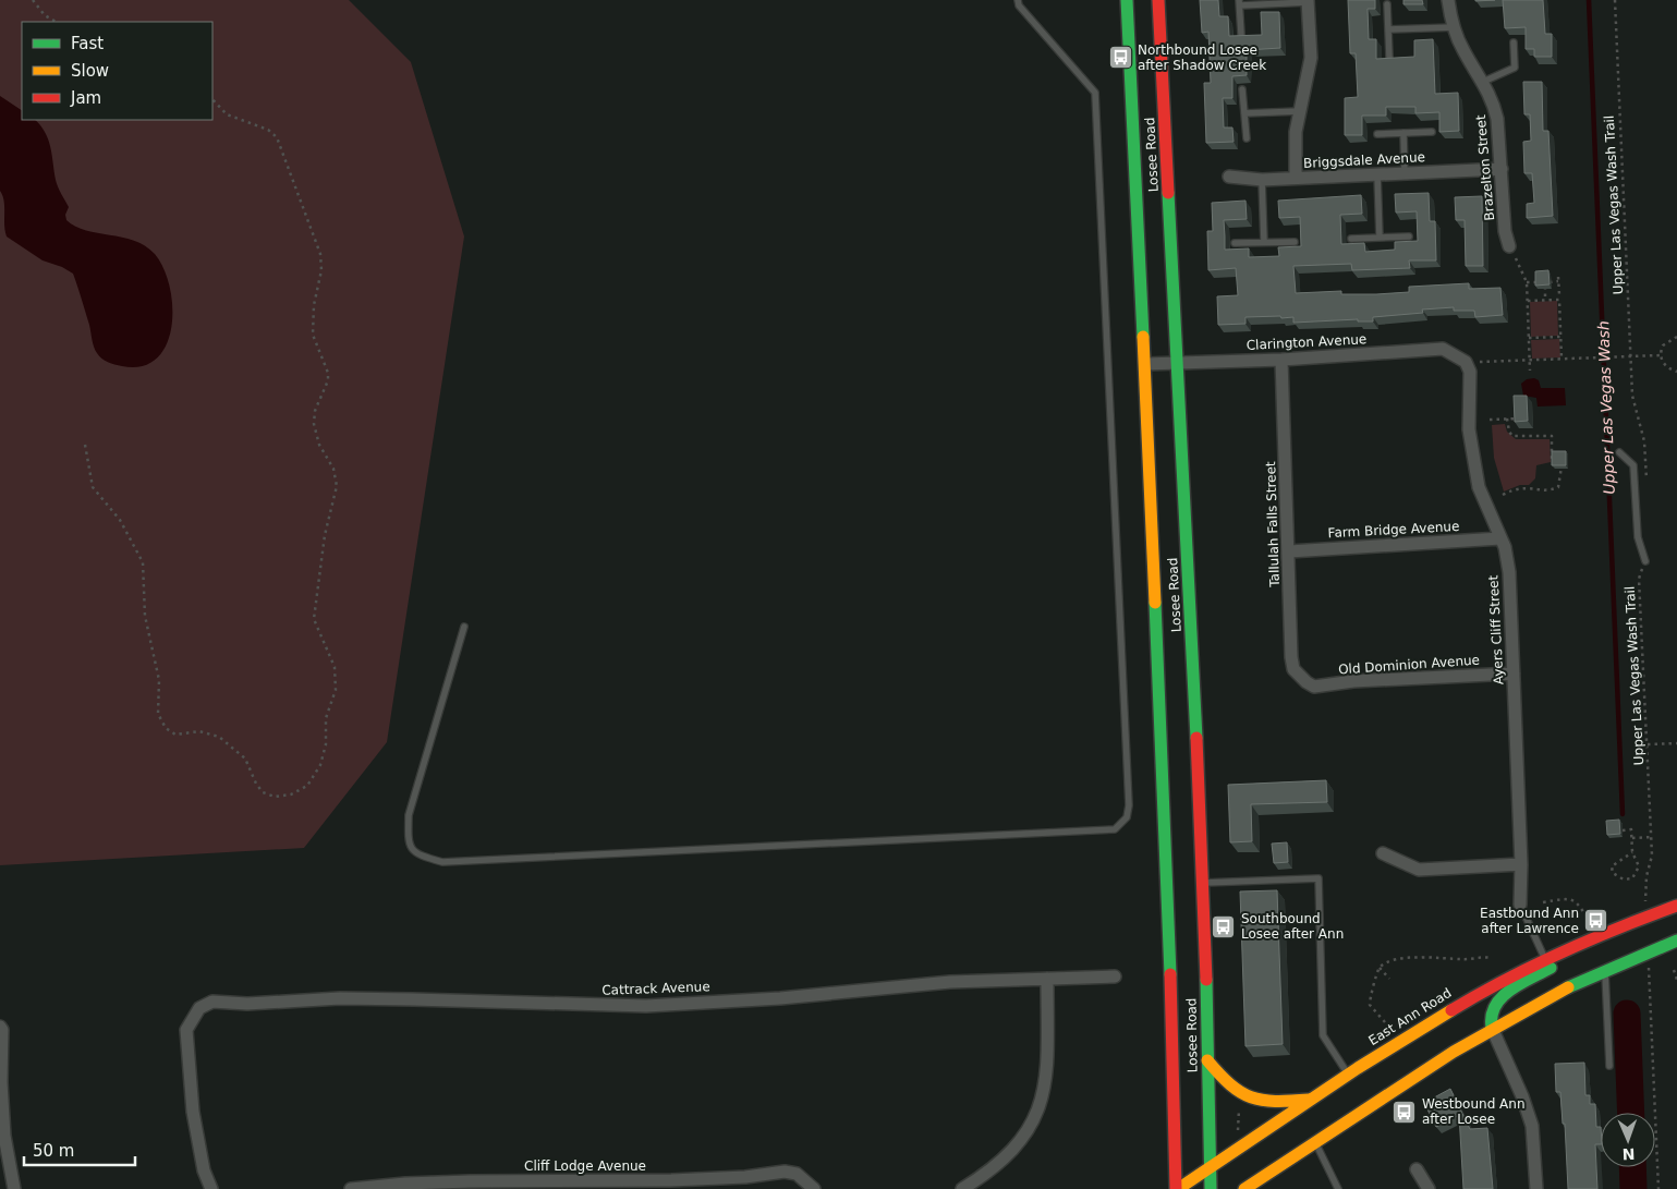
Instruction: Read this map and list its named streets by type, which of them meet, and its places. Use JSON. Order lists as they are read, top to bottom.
{
  "streets": {
    "main road": ["Losee Road", "East Ann Road"],
    "street": [
      "Briggsdale Avenue",
      "Brazelton Street",
      "Clarington Avenue",
      "Tallulah Falls Street",
      "Farm Bridge Avenue",
      "Ayers Cliff Street",
      "Old Dominion Avenue",
      "Cattrack Avenue",
      "Cliff Lodge Avenue"
    ],
    "path": ["Upper Las Vegas Wash Trail"]
  },
  "crossings": [
    ["Losee Road", "Clarington Avenue"],
    ["Losee Road", "East Ann Road"],
    ["Briggsdale Avenue", "Brazelton Street"],
    ["Upper Las Vegas Wash Trail", "East Ann Road"],
    ["Clarington Avenue", "Tallulah Falls Street"],
    ["Clarington Avenue", "Ayers Cliff Street"],
    ["Tallulah Falls Street", "Farm Bridge Avenue"],
    ["Tallulah Falls Street", "Old Dominion Avenue"],
    ["Farm Bridge Avenue", "Ayers Cliff Street"],
    ["Ayers Cliff Street", "Old Dominion Avenue"]
  ],
  "water": ["Upper Las Vegas Wash"],
  "places": {
    "bus stop": [
      "Northbound Losee after Shadow Creek",
      "Eastbound Ann after Lawrence",
      "Southbound Losee after Ann",
      "Westbound Ann after Losee"
    ]
  },
  "legend": ["Fast", "Slow", "Jam"],
  "scale_bar": "50 m",
  "north": "bottom"
}
